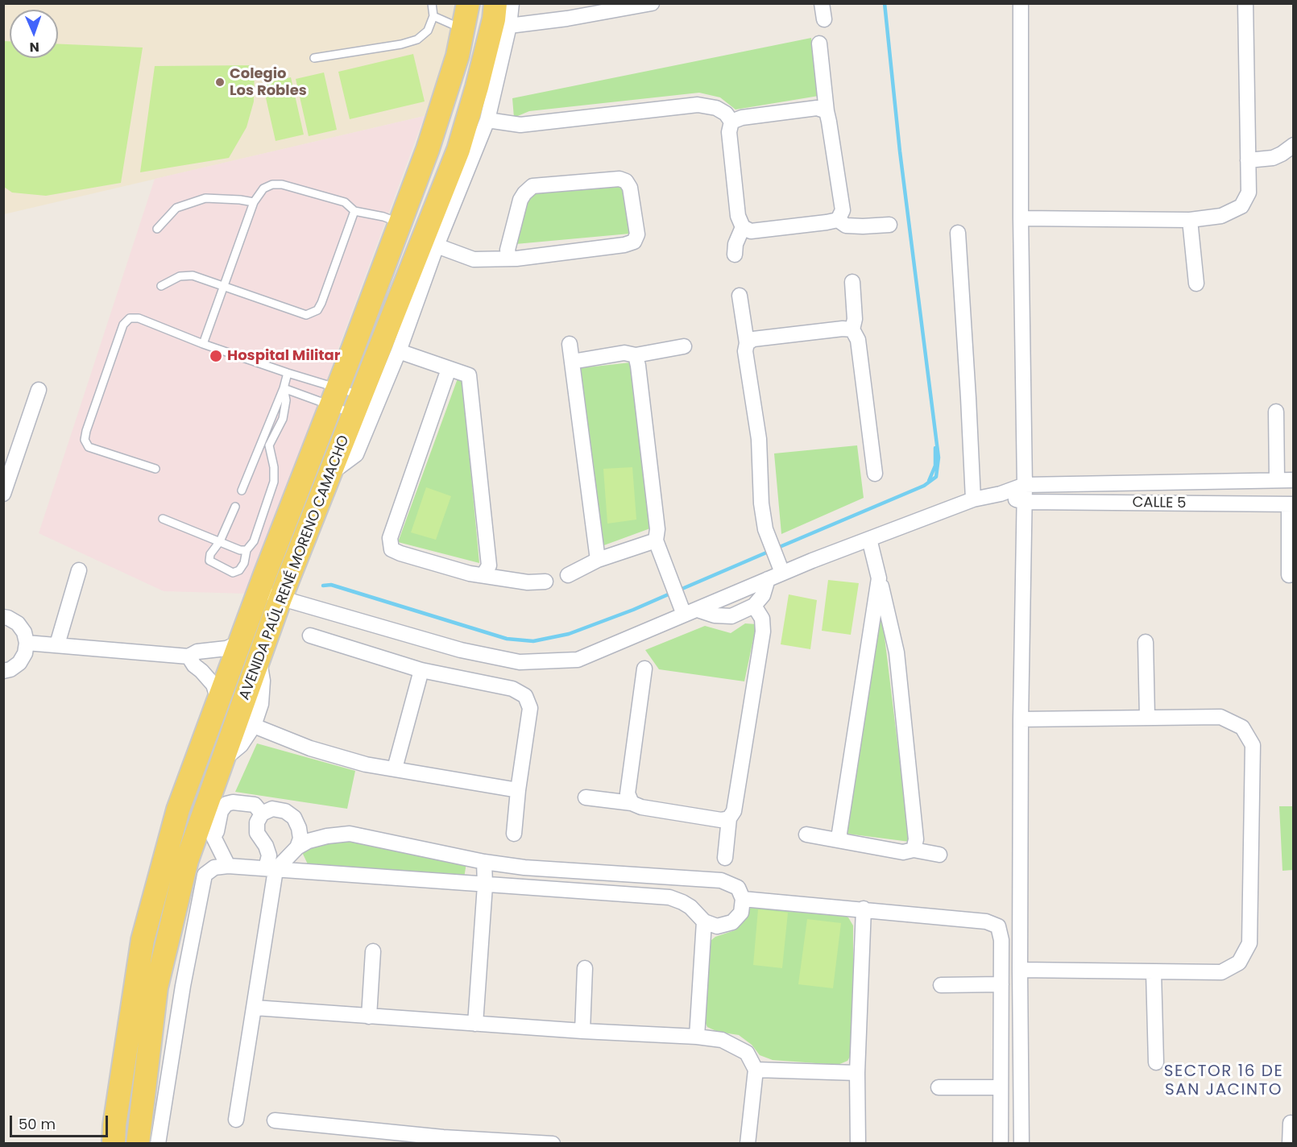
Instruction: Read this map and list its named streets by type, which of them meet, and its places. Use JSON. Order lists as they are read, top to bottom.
{
  "streets": {
    "main road": ["AVENIDA PAÚL RENÉ MORENO CAMACHO"],
    "street": ["CALLE 5"]
  },
  "crossings": [
    ["CALLE 5", "AVENIDA PAÚL RENÉ MORENO CAMACHO"]
  ],
  "districts": ["SECTOR 16 DE SAN JACINTO"],
  "places": ["Colegio Los Robles", "Hospital Militar"],
  "scale_bar": "50 m",
  "north": "bottom"
}
